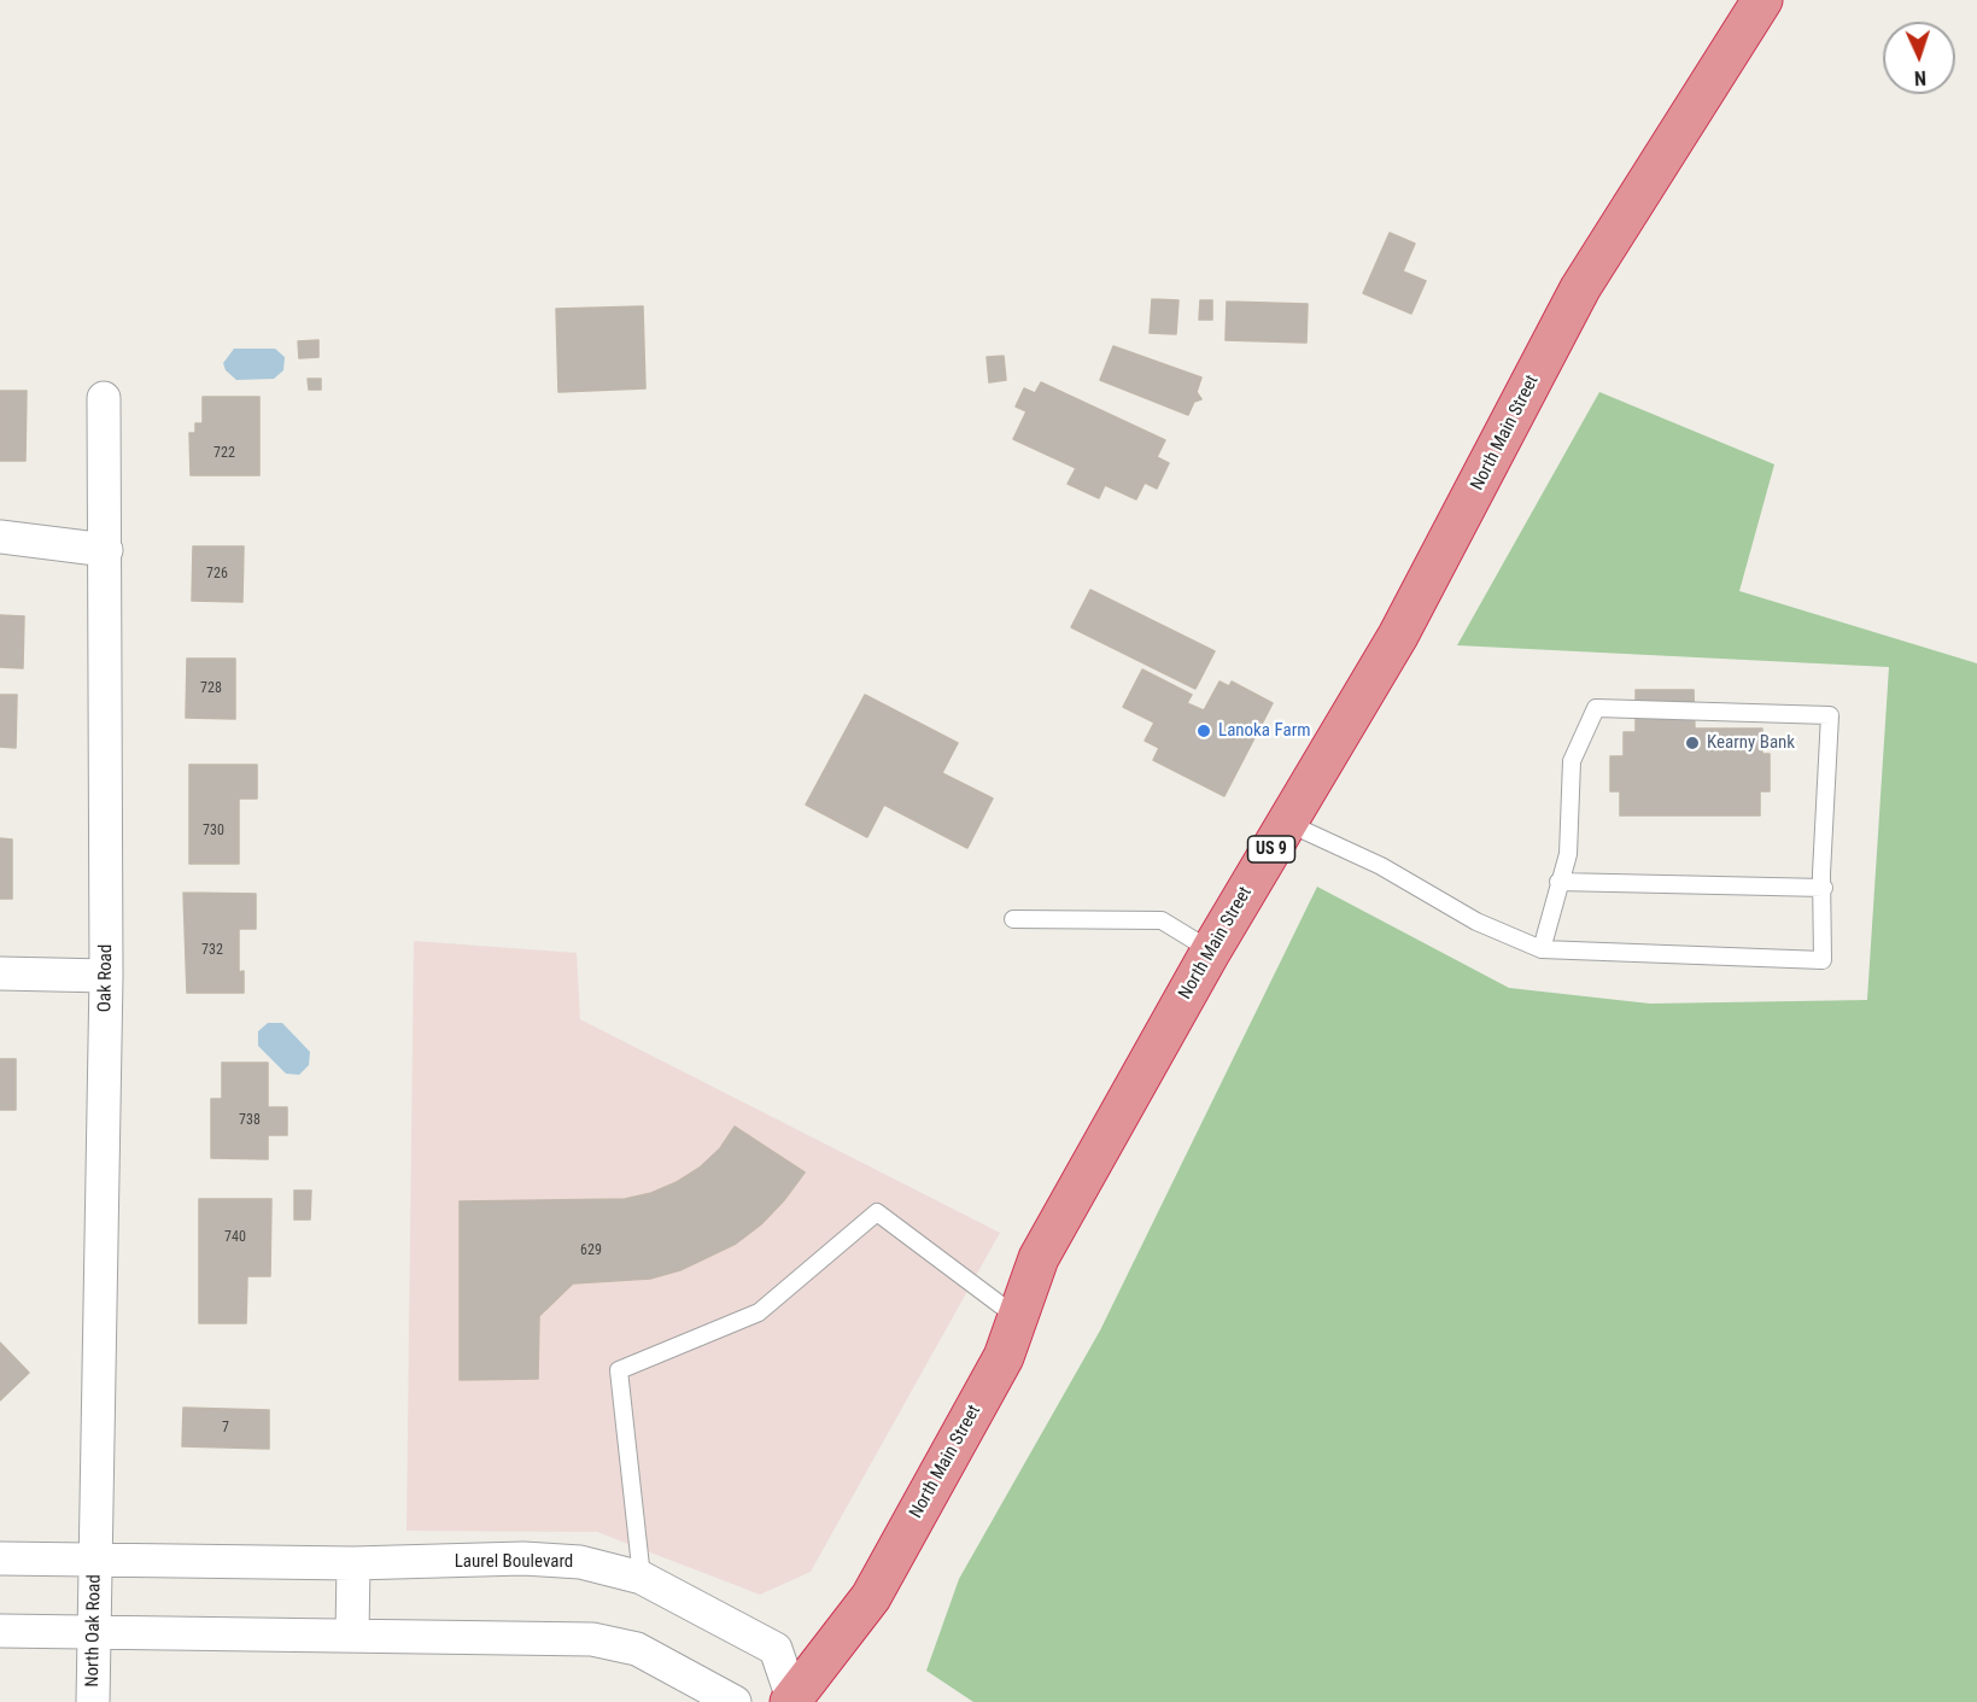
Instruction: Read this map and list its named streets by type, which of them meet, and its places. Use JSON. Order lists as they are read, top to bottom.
{
  "streets": {
    "highway": ["North Main Street", "US 9"],
    "street": ["Oak Road", "Laurel Boulevard", "North Oak Road"]
  },
  "crossings": [
    ["North Main Street", "Laurel Boulevard"],
    ["Oak Road", "Laurel Boulevard"],
    ["Oak Road", "North Oak Road"],
    ["Laurel Boulevard", "North Oak Road"]
  ],
  "places": ["Lanoka Farm", "Kearny Bank"],
  "house_numbers": [
    "722",
    "726",
    "728",
    "730",
    "732",
    "738",
    "740",
    "629",
    "7"
  ],
  "north": "bottom"
}
